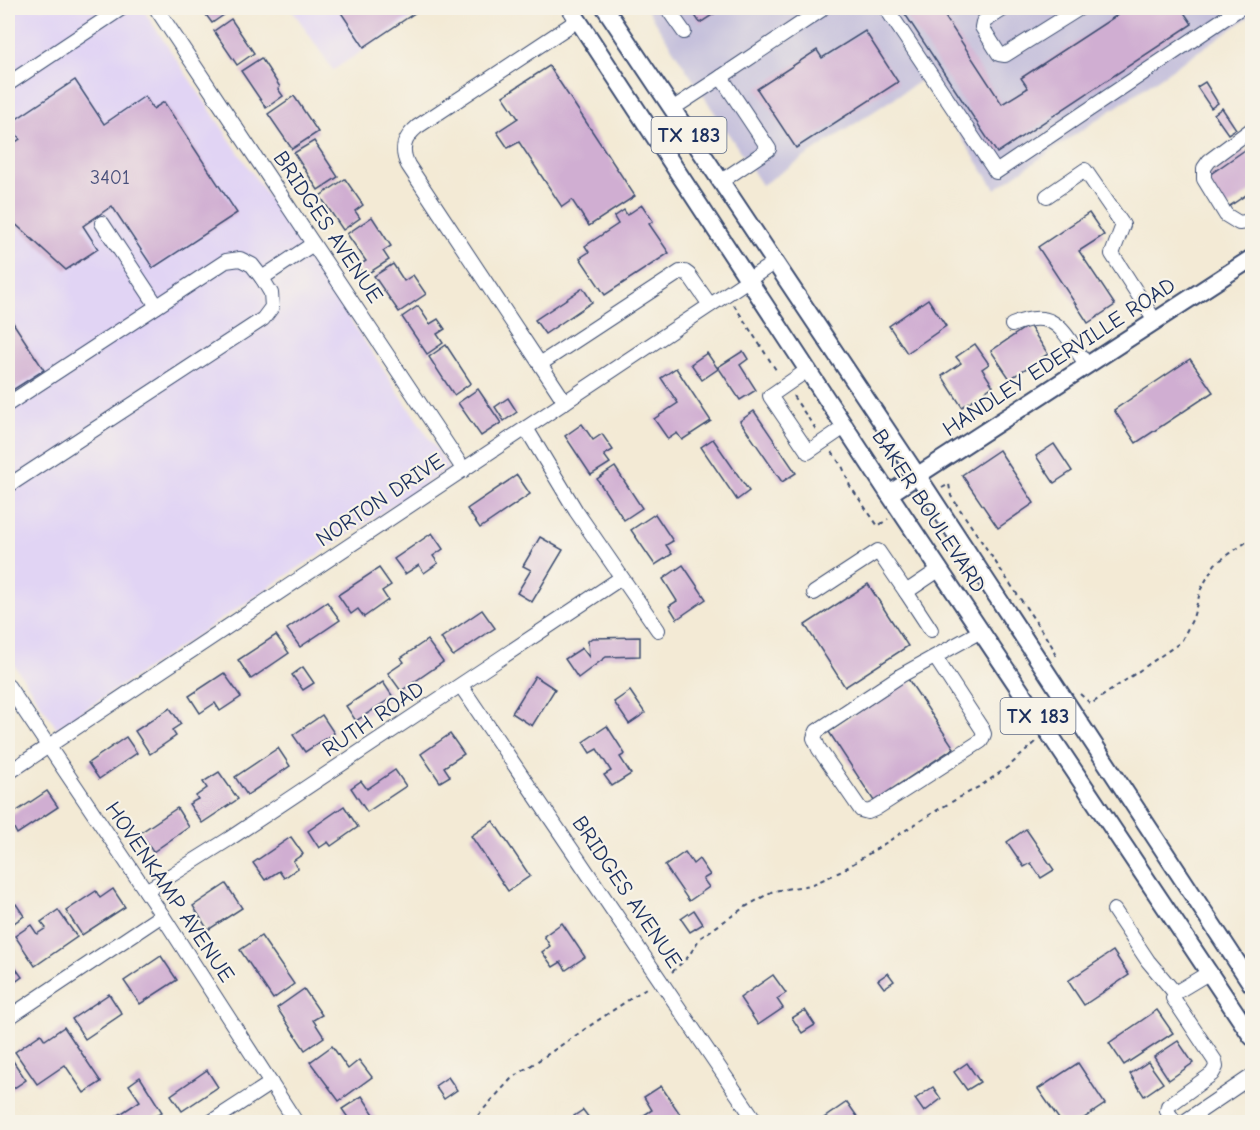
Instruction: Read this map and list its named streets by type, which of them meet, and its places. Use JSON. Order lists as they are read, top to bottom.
{
  "streets": {
    "main road": ["TX 183", "HANDLEY EDERVILLE ROAD", "BAKER BOULEVARD"],
    "street": [
      "BRIDGES AVENUE",
      "NORTON DRIVE",
      "RUTH ROAD",
      "HOVENKAMP AVENUE"
    ]
  },
  "crossings": [
    ["BRIDGES AVENUE", "NORTON DRIVE"],
    ["BRIDGES AVENUE", "RUTH ROAD"],
    ["HANDLEY EDERVILLE ROAD", "BAKER BOULEVARD"],
    ["NORTON DRIVE", "BAKER BOULEVARD"],
    ["NORTON DRIVE", "HOVENKAMP AVENUE"],
    ["RUTH ROAD", "HOVENKAMP AVENUE"]
  ],
  "house_numbers": ["3401"]
}
